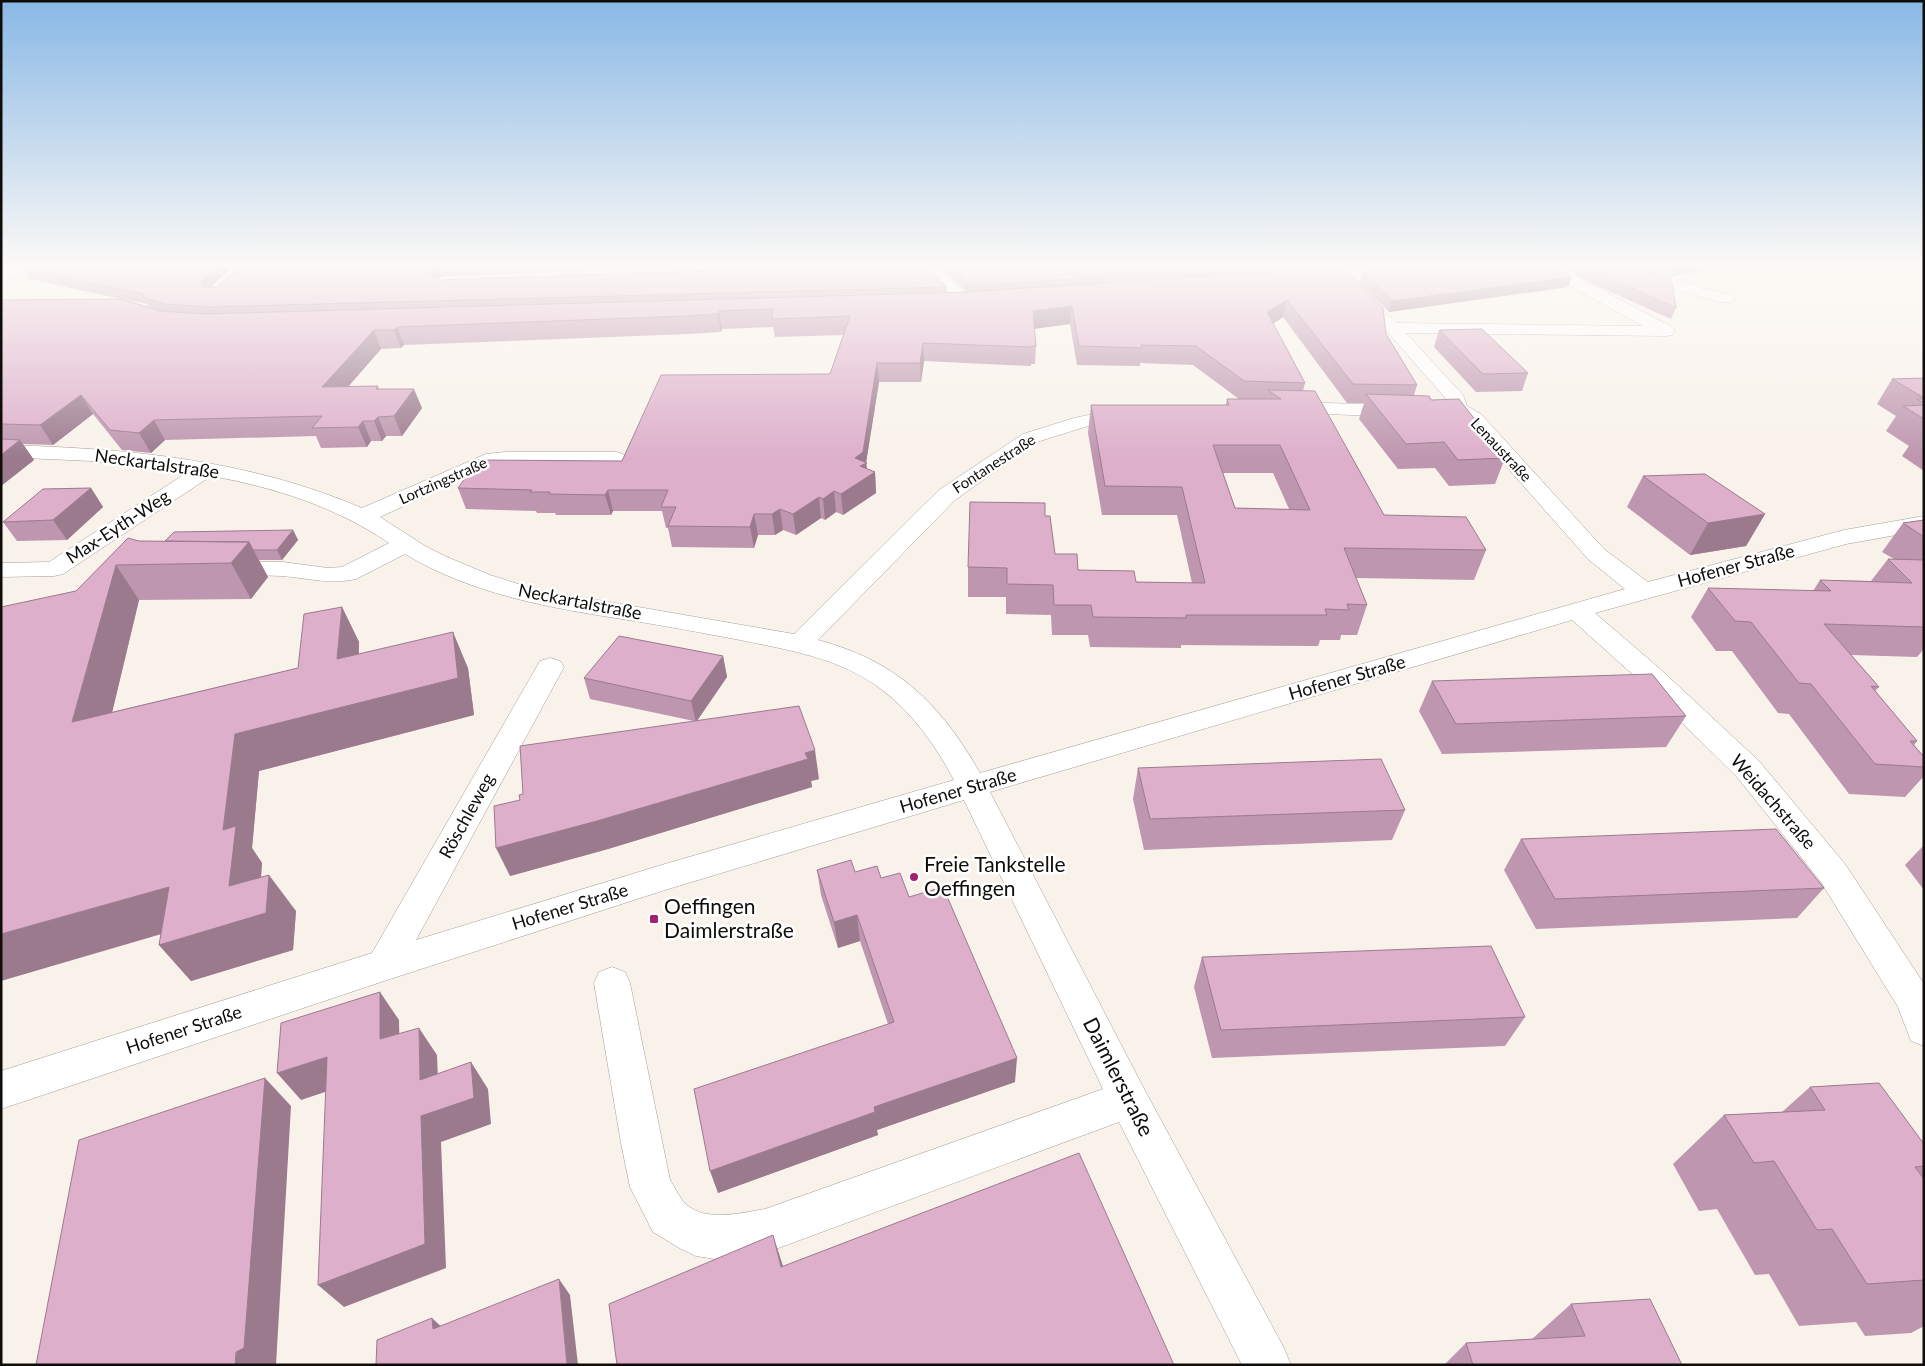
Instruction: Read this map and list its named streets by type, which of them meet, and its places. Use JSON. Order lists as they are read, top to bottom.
{
  "streets": {
    "street": [
      "Lenaustraße",
      "Neckartalstraße",
      "Fontanestraße",
      "Lortzingstraße",
      "Max-Eyth-Weg",
      "Hofener Straße",
      "Weidachstraße",
      "Röschleweg",
      "Daimlerstraße"
    ]
  },
  "crossings": [
    ["Lenaustraße", "Hofener Straße"],
    ["Neckartalstraße", "Fontanestraße"],
    ["Neckartalstraße", "Lortzingstraße"],
    ["Neckartalstraße", "Max-Eyth-Weg"],
    ["Neckartalstraße", "Hofener Straße"],
    ["Neckartalstraße", "Daimlerstraße"],
    ["Hofener Straße", "Weidachstraße"],
    ["Hofener Straße", "Röschleweg"],
    ["Hofener Straße", "Daimlerstraße"]
  ],
  "places": {
    "other": ["Freie Tankstelle Oeffingen"],
    "transit": ["Oeffingen Daimlerstraße"]
  }
}
